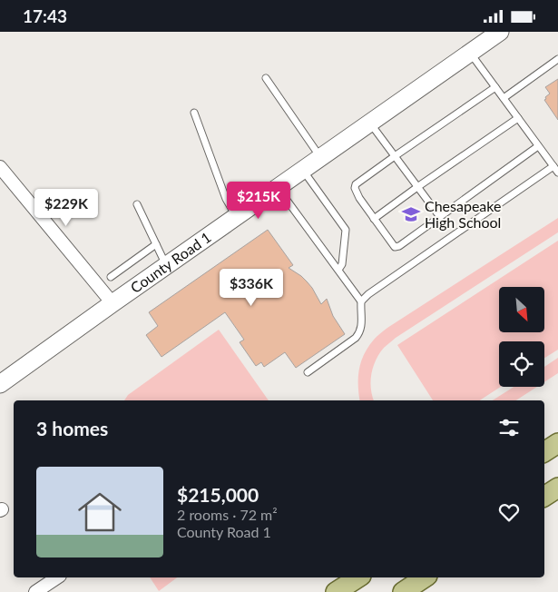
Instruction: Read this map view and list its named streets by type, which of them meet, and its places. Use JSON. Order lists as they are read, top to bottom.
{
  "streets": {
    "street": ["County Road 1"]
  },
  "places": {
    "school or university": ["Chesapeake High School"]
  },
  "north": "bottom right",
  "page": {
    "status": "17:43",
    "price": ["$215K", "$229K", "$336K"],
    "heading": "3 homes",
    "list": [
      {
        "name": "$215,000",
        "note": "2 rooms · 72 m² · County Road 1"
      }
    ]
  }
}
